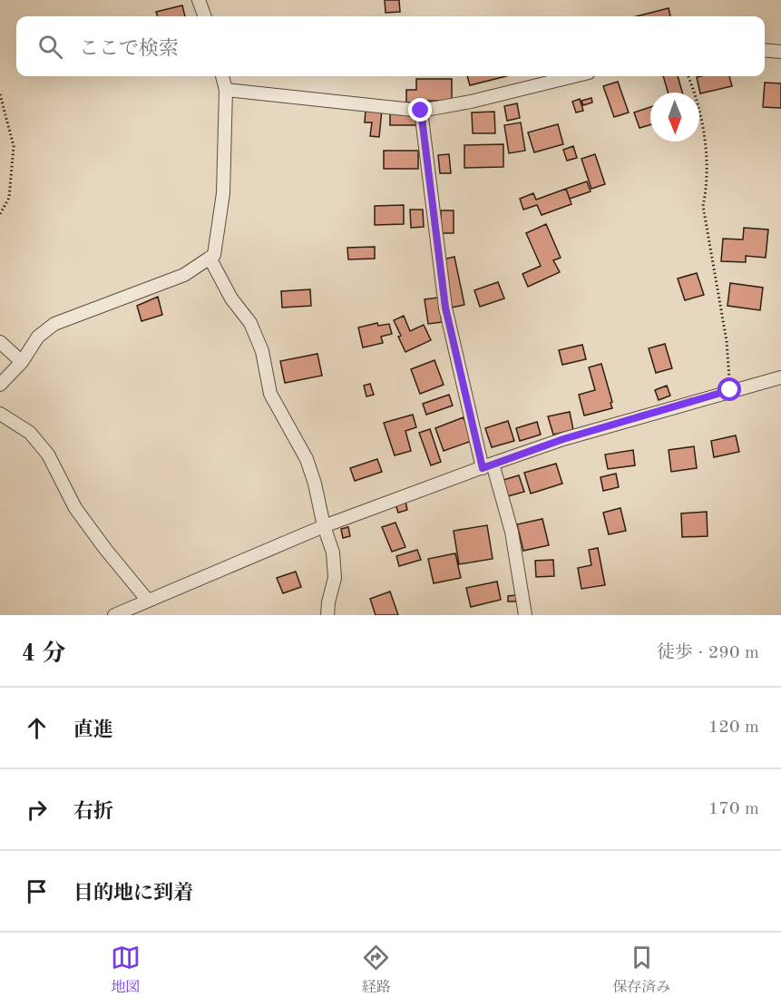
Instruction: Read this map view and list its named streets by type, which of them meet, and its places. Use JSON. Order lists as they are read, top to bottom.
{
  "north": "bottom",
  "page": {
    "search": "ここで検索",
    "heading": ["4 分", "徒歩 · 290 m"],
    "list": [
      ["直進", "120 m"],
      ["右折", "170 m"],
      "目的地に到着"
    ],
    "nav": ["地図", "経路", "保存済み"]
  }
}
